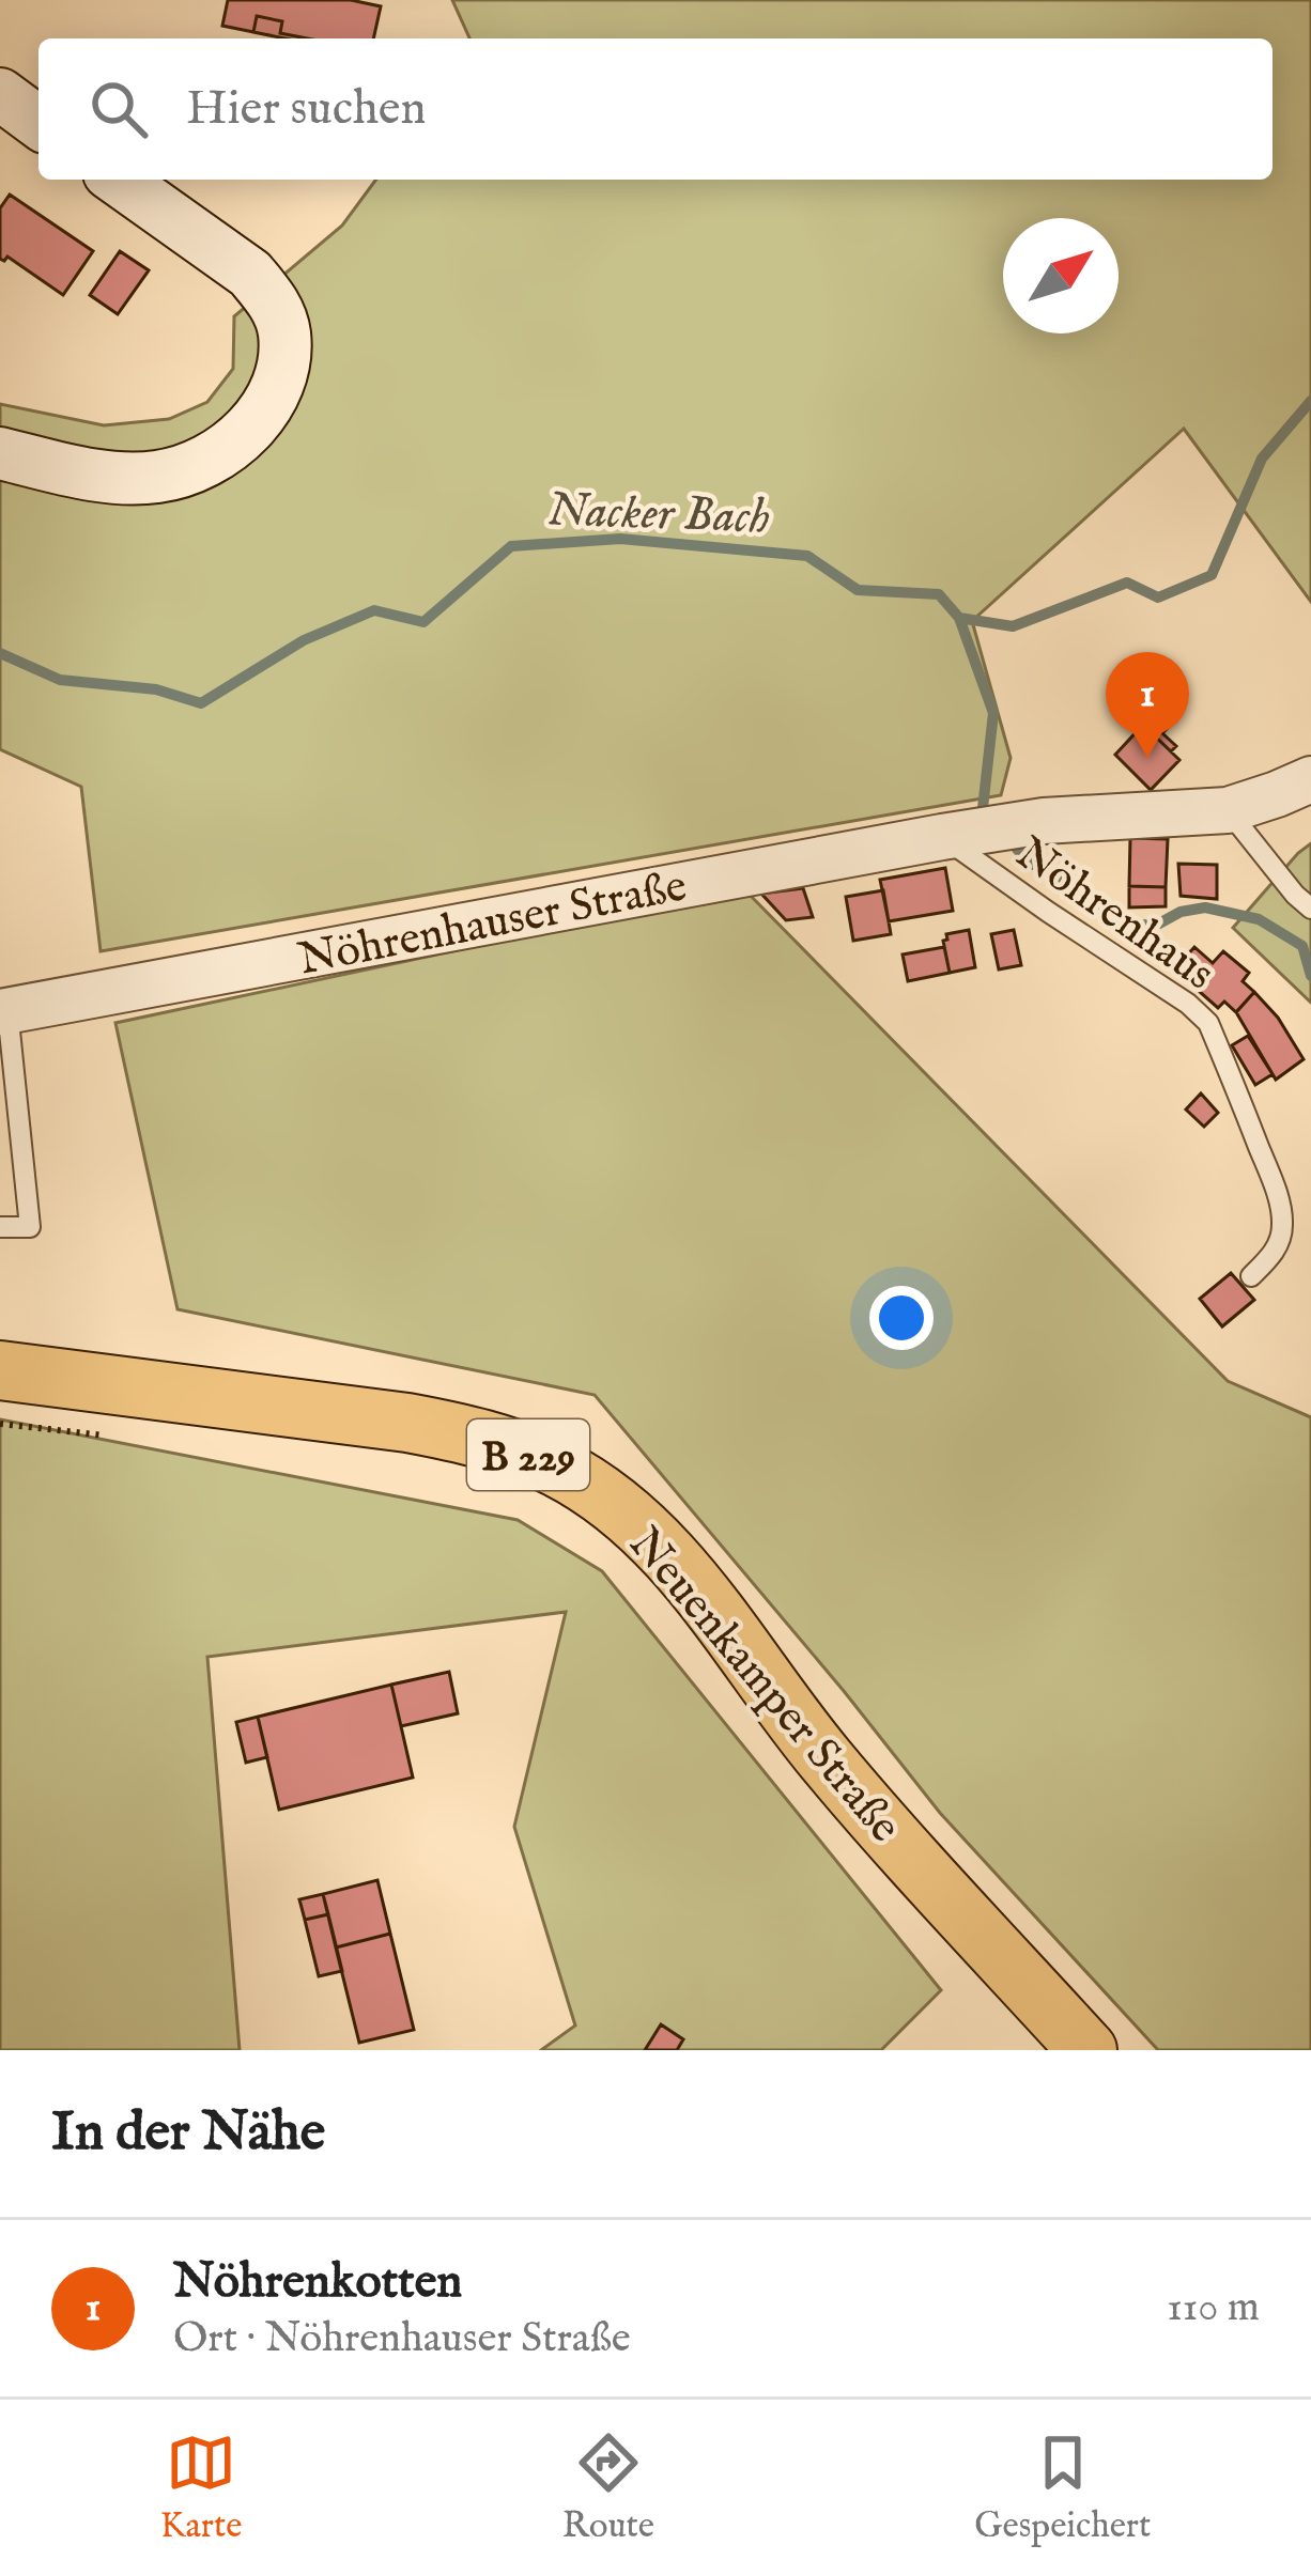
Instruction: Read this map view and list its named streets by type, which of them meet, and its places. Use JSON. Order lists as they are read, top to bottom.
{
  "streets": {
    "main road": ["B 229", "Neuenkamper Straße"],
    "street": ["Nöhrenhauser Straße"],
    "lane": ["Nöhrenhaus"]
  },
  "crossings": [
    ["Nöhrenhaus", "Nöhrenhauser Straße"]
  ],
  "water": ["Nacker Bach"],
  "north": "top right",
  "page": {
    "search": "Hier suchen",
    "pins": "1",
    "heading": "In der Nähe",
    "list": [
      {
        "mark": "1",
        "name": "Nöhrenkotten",
        "note": "Ort · Nöhrenhauser Straße",
        "value": "110 m"
      }
    ],
    "nav": ["Karte", "Route", "Gespeichert"]
  }
}
